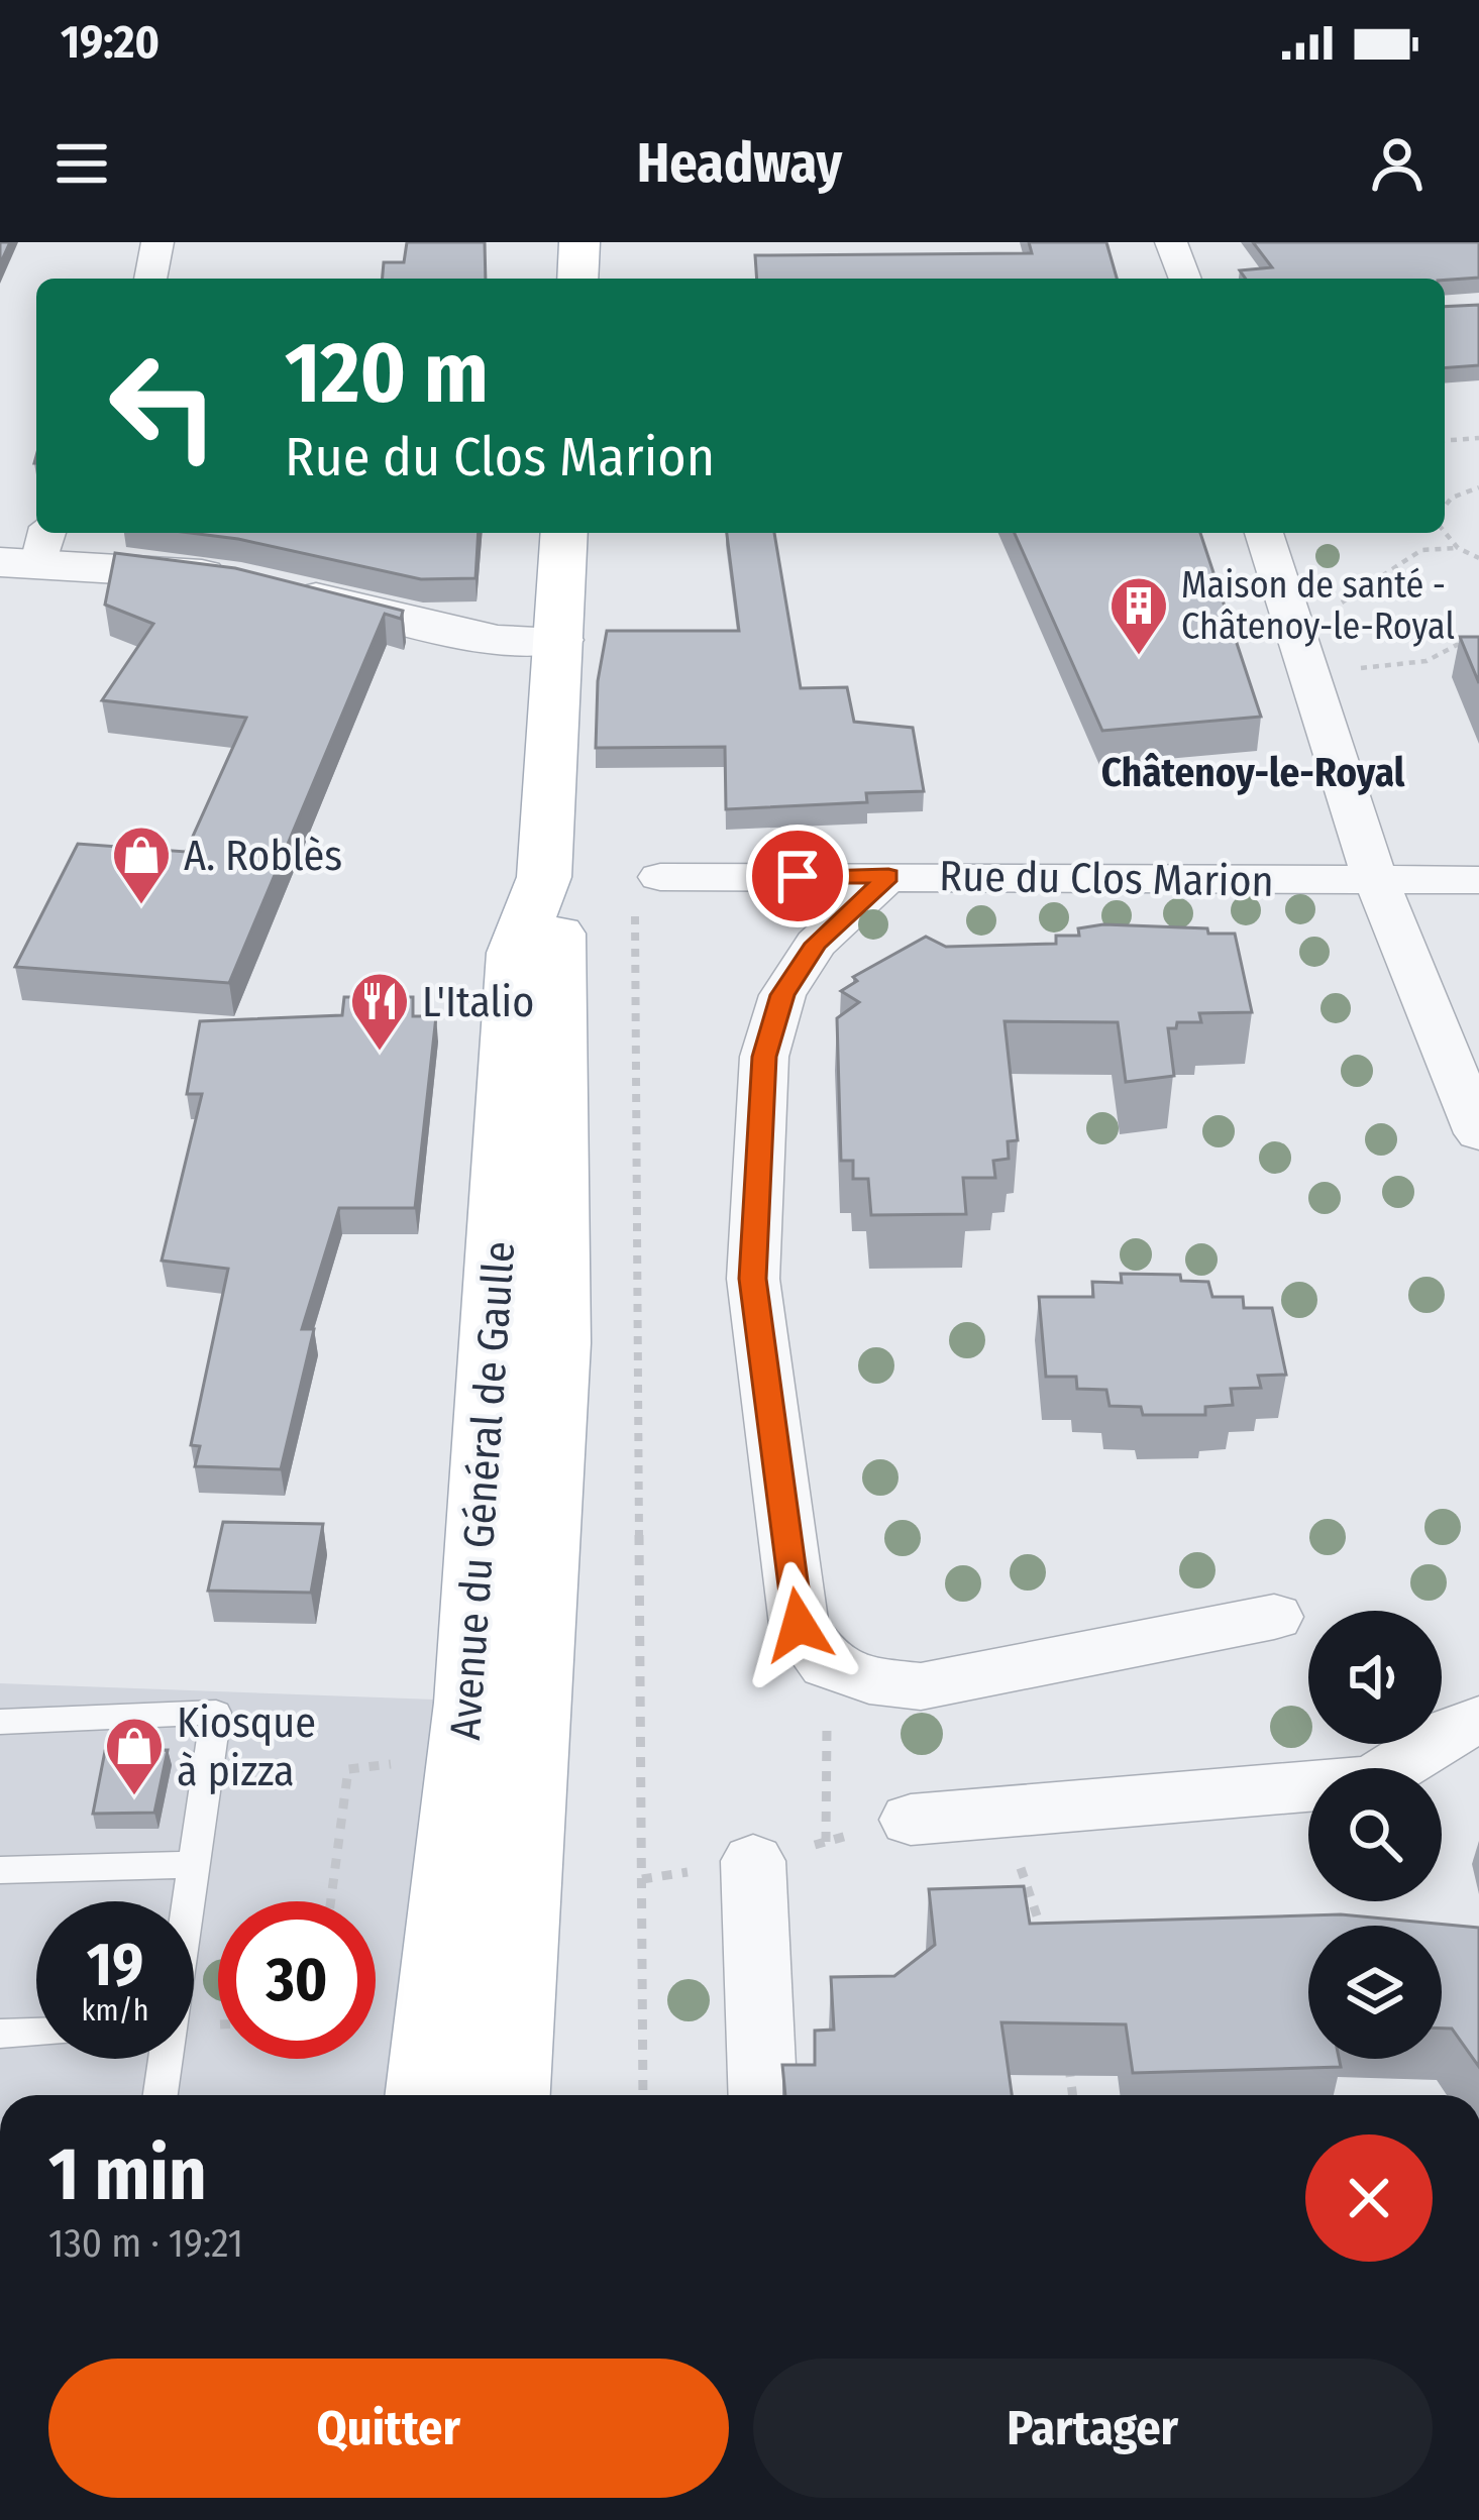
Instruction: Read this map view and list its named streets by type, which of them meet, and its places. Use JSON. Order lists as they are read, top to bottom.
{
  "streets": {
    "main road": ["Avenue du Général de Gaulle"],
    "street": ["Rue du Clos Marion"]
  },
  "districts": ["Châtenoy-le-Royal"],
  "places": {
    "building": ["Maison de santé - Châtenoy-le-Royal"],
    "shop": ["A. Roblès", "Kiosque à pizza"],
    "restaurant": ["L'Italio"]
  },
  "page": {
    "status": "19:20",
    "header": "Headway",
    "turn": ["120 m", "Rue du Clos Marion"],
    "speed": "19 km/h",
    "limit": "30",
    "heading": ["1 min", "130 m · 19:21"],
    "buttons": ["Quitter", "Partager"]
  }
}
